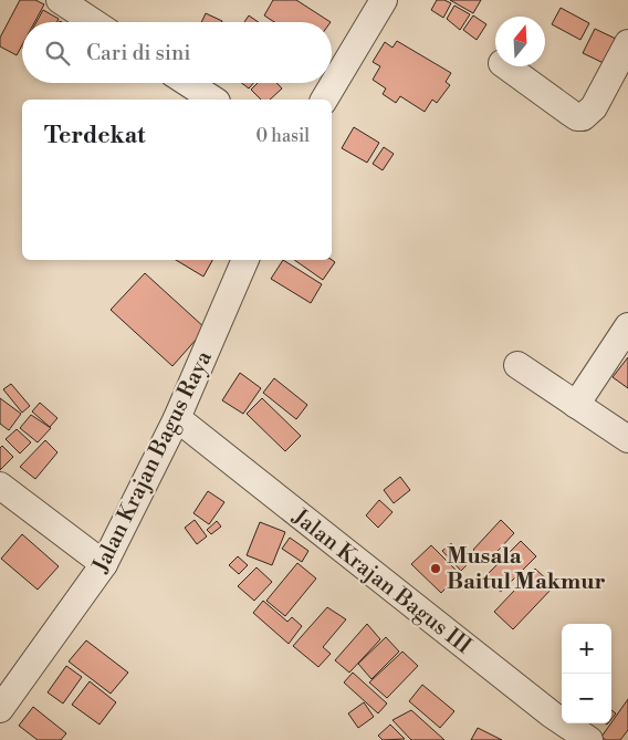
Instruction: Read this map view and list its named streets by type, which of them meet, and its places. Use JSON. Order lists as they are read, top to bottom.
{
  "streets": {
    "street": ["Jalan Krajan Bagus Raya", "Jalan Krajan Bagus III"]
  },
  "crossings": [
    ["Jalan Krajan Bagus Raya", "Jalan Krajan Bagus III"]
  ],
  "places": ["Musala Baitul Makmur"],
  "north": "top",
  "page": {
    "search": "Cari di sini",
    "heading": ["Terdekat", "0 hasil"],
    "map_buttons": ["+", "−"]
  }
}
